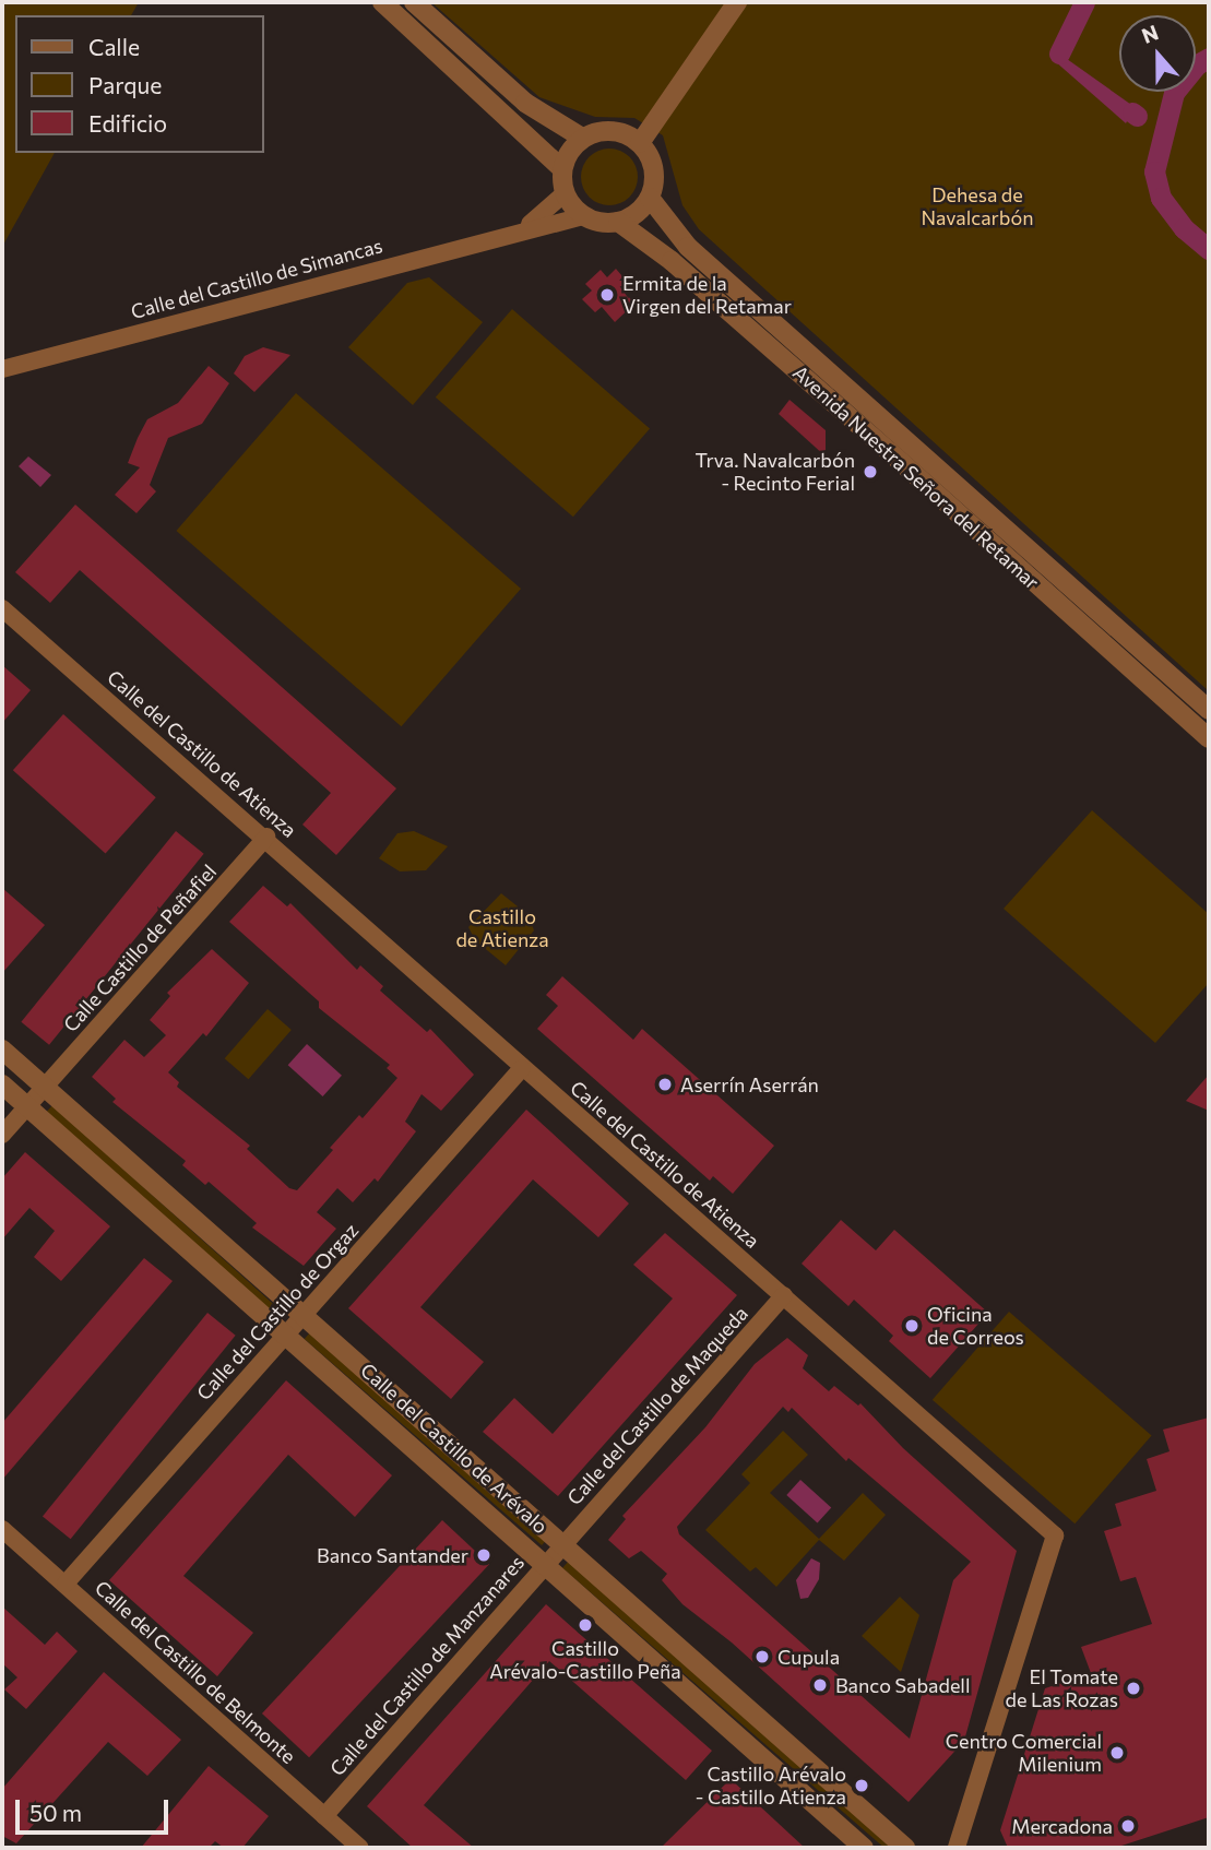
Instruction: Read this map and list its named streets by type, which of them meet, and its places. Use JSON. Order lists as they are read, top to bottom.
{
  "streets": {
    "street": [
      "Calle del Castillo de Simancas",
      "Avenida Nuestra Señora del Retamar",
      "Calle del Castillo de Atienza",
      "Calle Castillo de Peñafiel",
      "Calle del Castillo de Orgaz",
      "Calle del Castillo de Maqueda",
      "Calle del Castillo de Arévalo",
      "Calle del Castillo de Manzanares",
      "Calle del Castillo de Belmonte"
    ]
  },
  "crossings": [
    ["Calle del Castillo de Simancas", "Avenida Nuestra Señora del Retamar"],
    ["Calle del Castillo de Atienza", "Calle Castillo de Peñafiel"],
    ["Calle del Castillo de Atienza", "Calle del Castillo de Orgaz"],
    ["Calle del Castillo de Atienza", "Calle del Castillo de Maqueda"],
    ["Calle Castillo de Peñafiel", "Calle del Castillo de Arévalo"],
    ["Calle del Castillo de Orgaz", "Calle del Castillo de Arévalo"],
    ["Calle del Castillo de Orgaz", "Calle del Castillo de Belmonte"],
    ["Calle del Castillo de Maqueda", "Calle del Castillo de Arévalo"],
    ["Calle del Castillo de Maqueda", "Calle del Castillo de Manzanares"],
    ["Calle del Castillo de Arévalo", "Calle del Castillo de Manzanares"],
    ["Calle del Castillo de Manzanares", "Calle del Castillo de Belmonte"]
  ],
  "parks": ["Dehesa de Navalcarbón", "Castillo de Atienza"],
  "places": [
    "Ermita de la Virgen del Retamar",
    "Trva. Navalcarbón - Recinto Ferial",
    "Aserrín Aserrán",
    "Oficina de Correos",
    "Banco Santander",
    "Castillo Arévalo-Castillo Peña",
    "Cupula",
    "Banco Sabadell",
    "El Tomate de Las Rozas",
    "Centro Comercial Milenium",
    "Castillo Arévalo - Castillo Atienza",
    "Mercadona"
  ],
  "legend": ["Calle", "Parque", "Edificio"],
  "scale_bar": "50 m",
  "north": "top"
}
